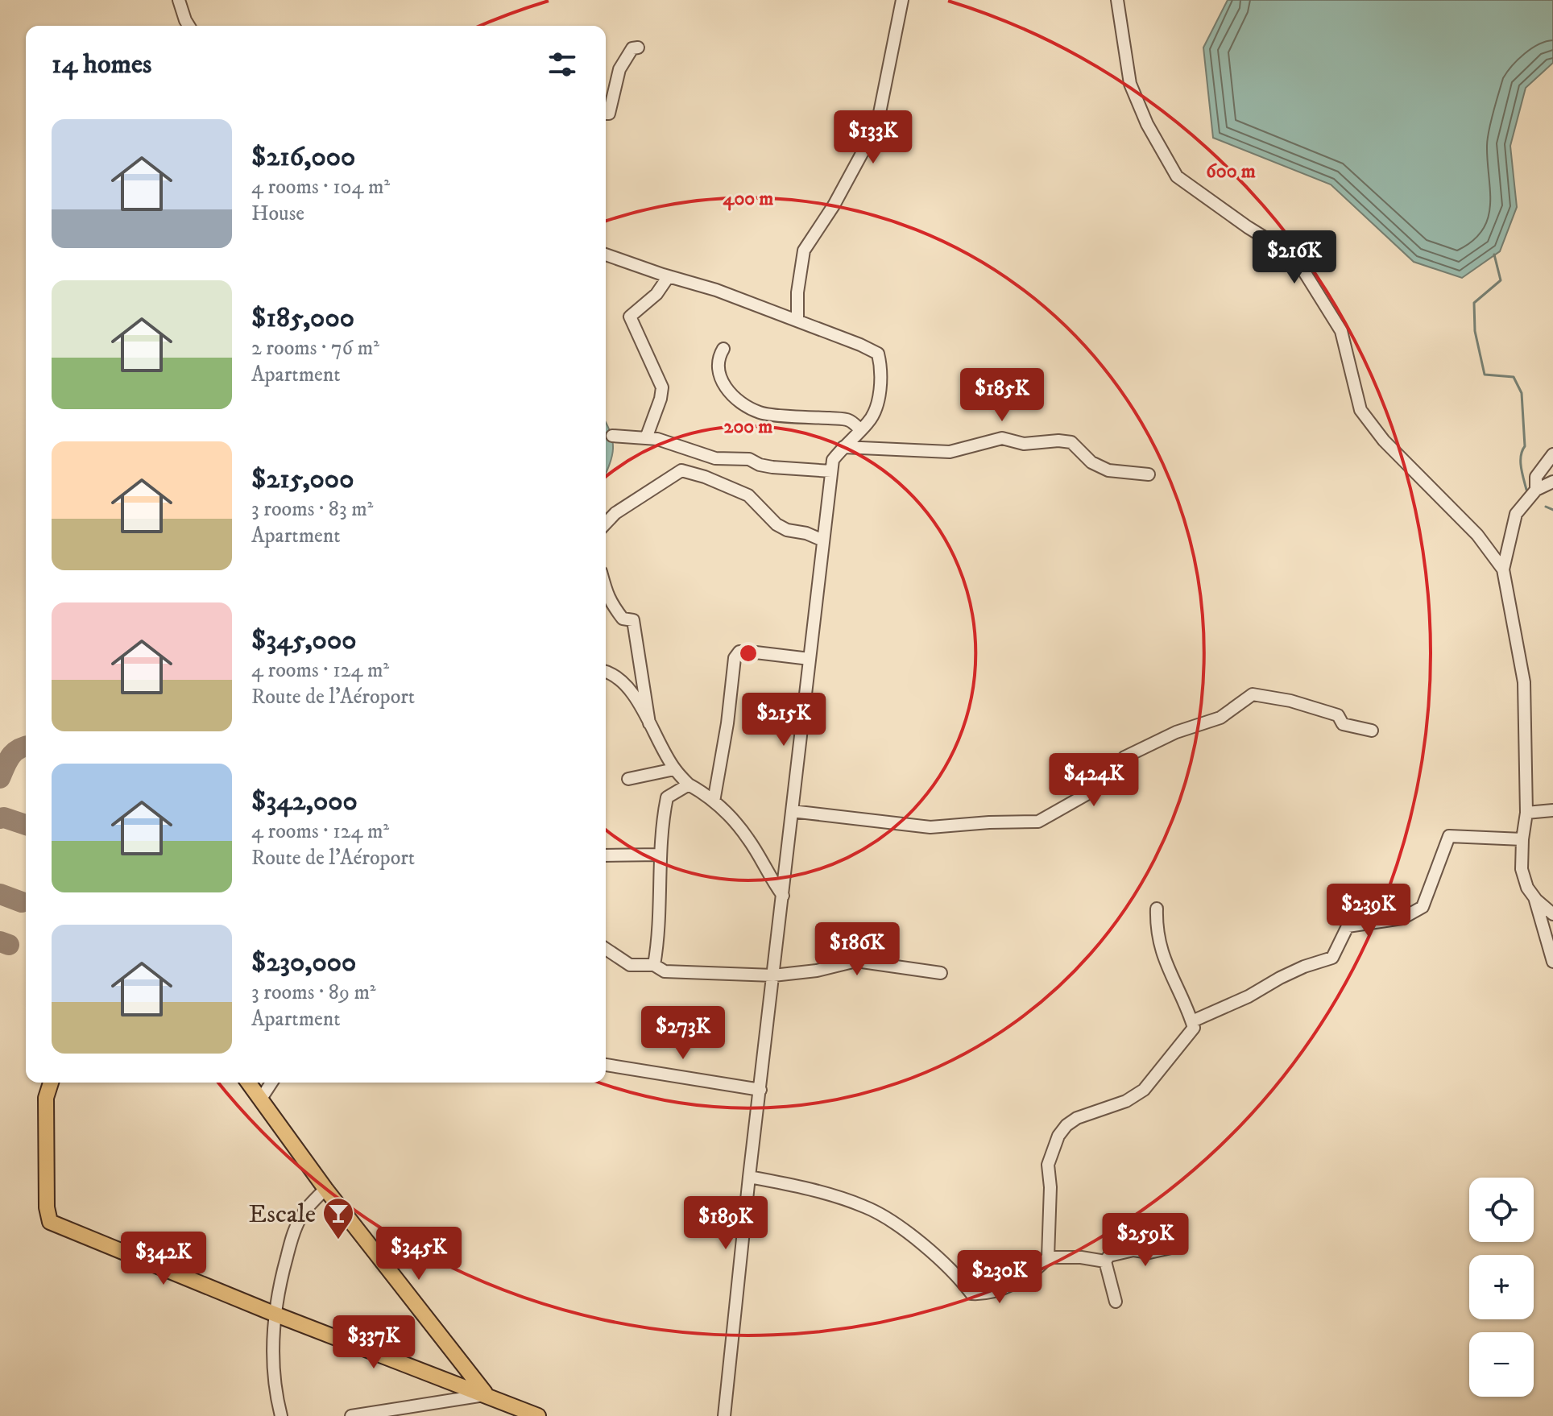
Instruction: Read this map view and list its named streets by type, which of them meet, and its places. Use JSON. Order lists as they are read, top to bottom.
{
  "places": {
    "bar": ["Escale"]
  },
  "page": {
    "heading": "14 homes",
    "list": [
      {
        "name": "$216,000",
        "note": "4 rooms · 104 m² · House"
      },
      {
        "name": "$185,000",
        "note": "2 rooms · 76 m² · Apartment"
      },
      {
        "name": "$215,000",
        "note": "3 rooms · 83 m² · Apartment"
      },
      {
        "name": "$345,000",
        "note": "4 rooms · 124 m² · Route de l'Aéroport"
      },
      {
        "name": "$342,000",
        "note": "4 rooms · 124 m² · Route de l'Aéroport"
      },
      {
        "name": "$230,000",
        "note": "3 rooms · 89 m² · Apartment"
      }
    ],
    "price": [
      "$133K",
      "$216K",
      "$185K",
      "$215K",
      "$424K",
      "$239K",
      "$186K",
      "$273K",
      "$189K",
      "$259K",
      "$345K",
      "$342K",
      "$230K",
      "$337K"
    ],
    "map_buttons": ["+", "−"]
  },
  "rings": ["600 m", "400 m", "200 m"]
}
